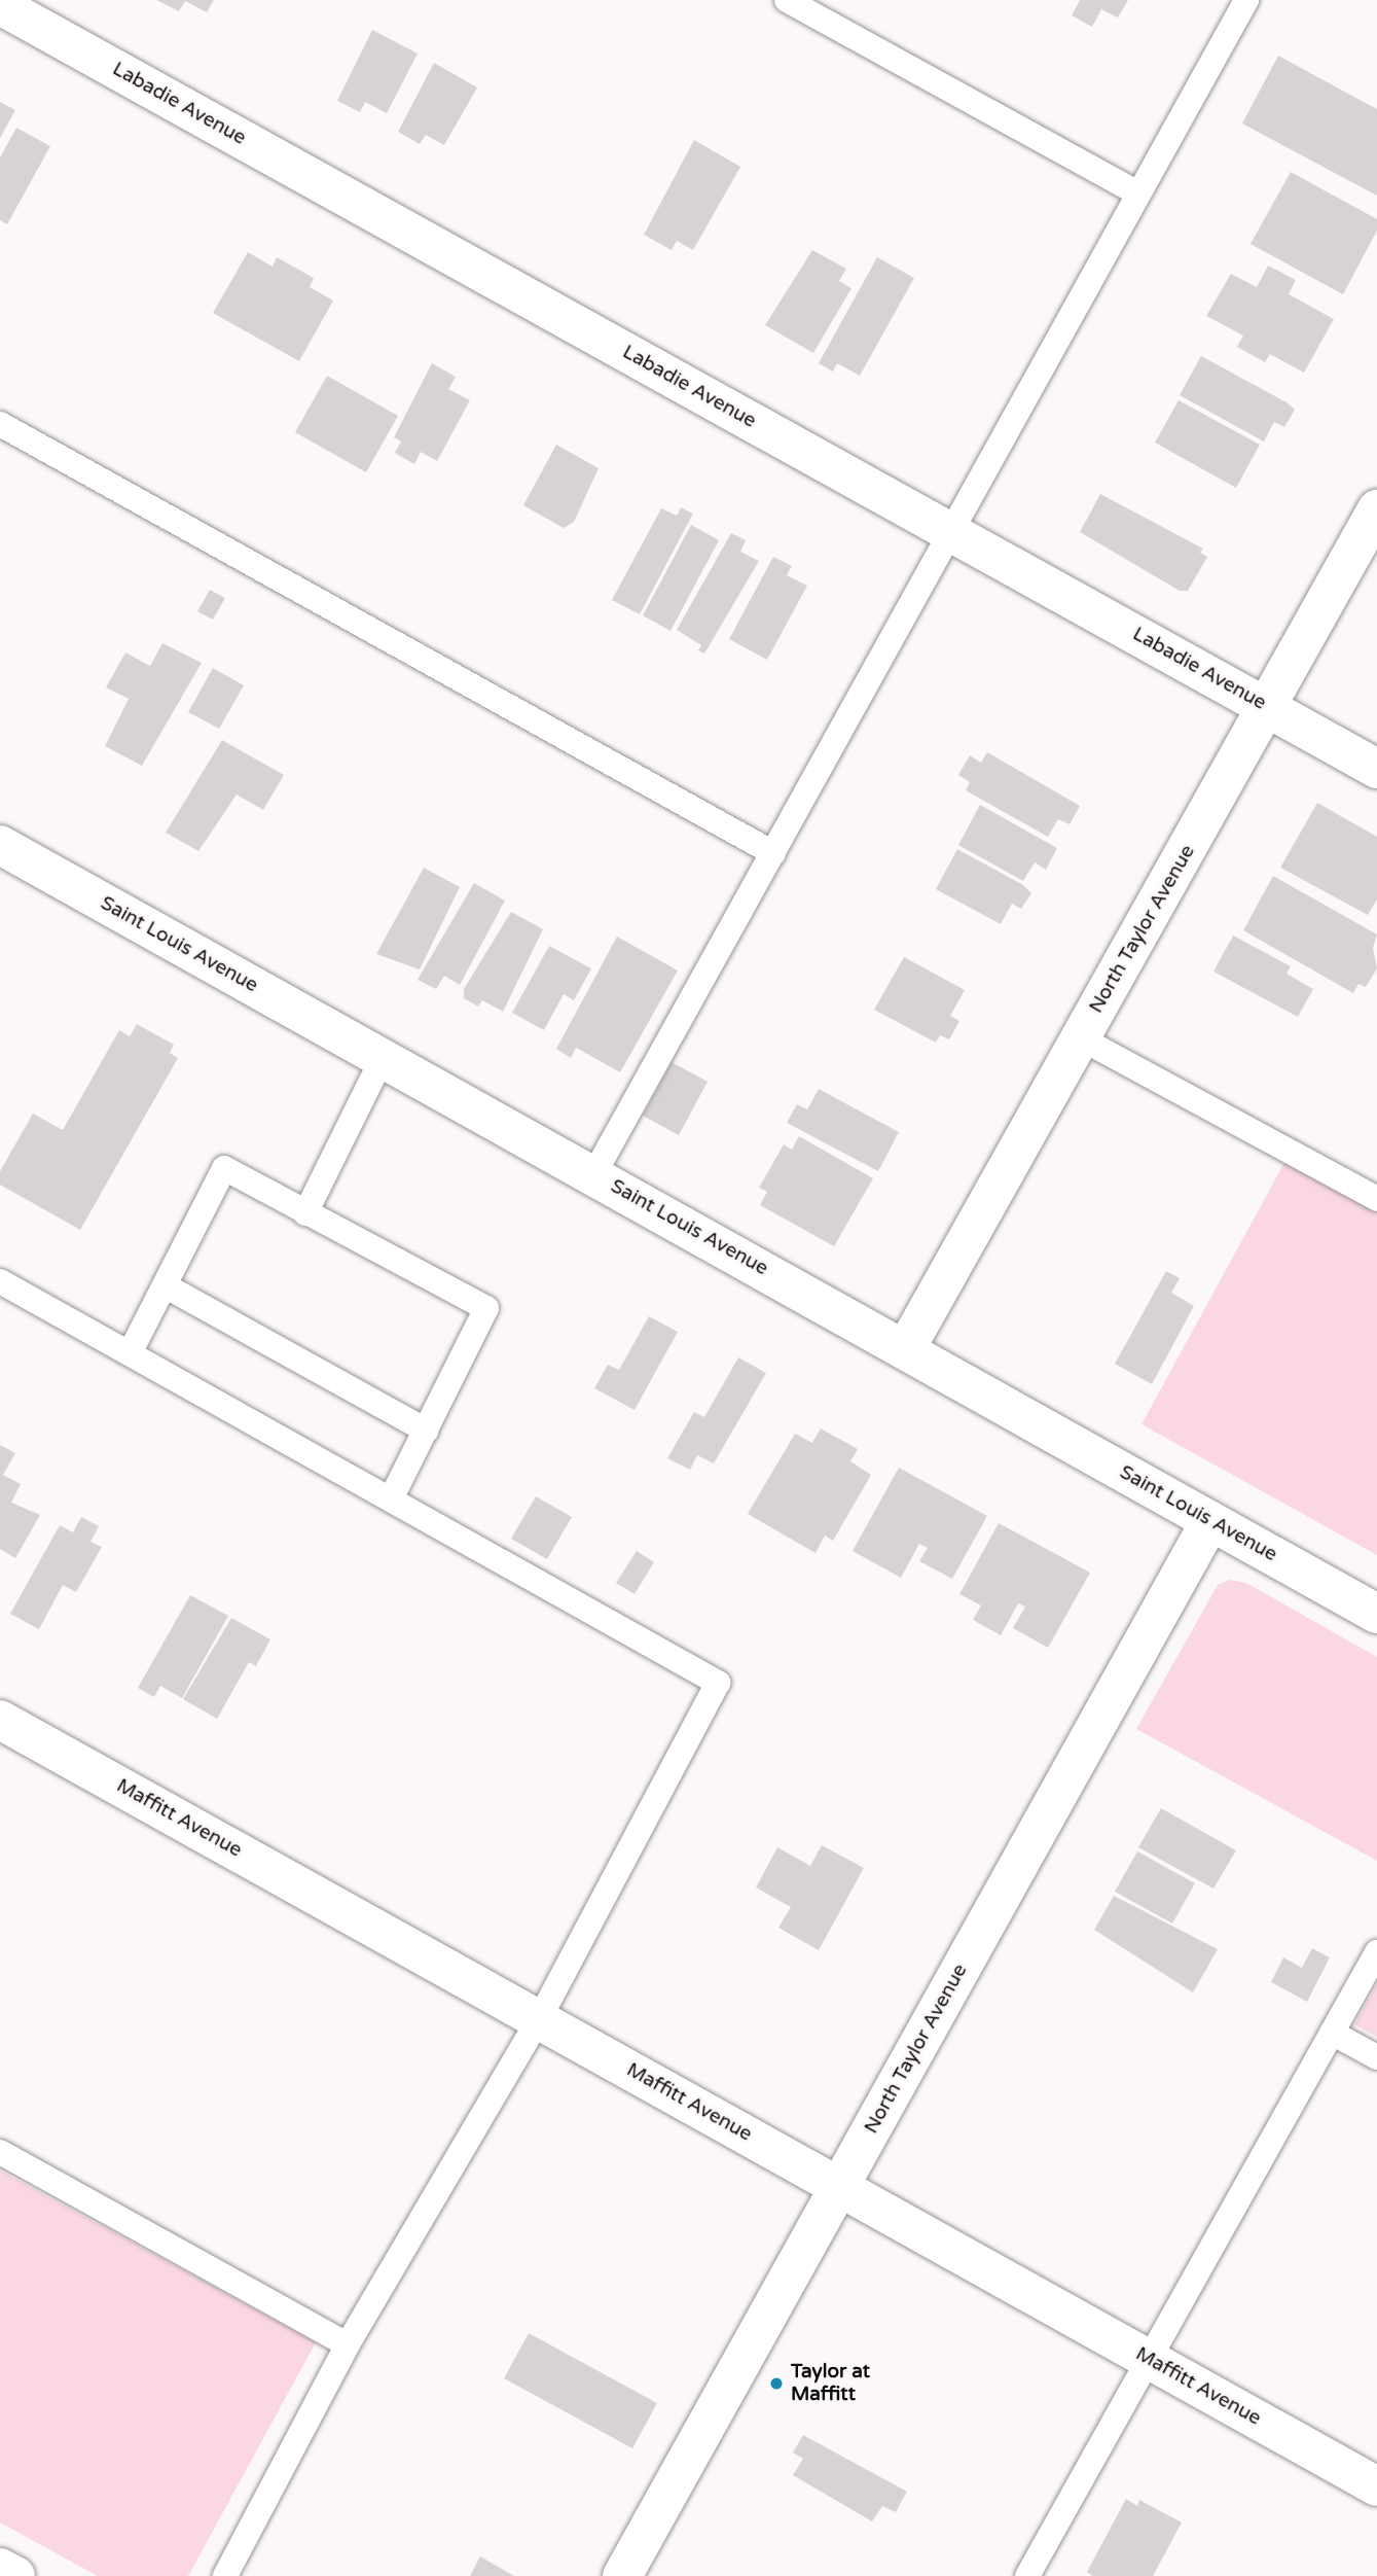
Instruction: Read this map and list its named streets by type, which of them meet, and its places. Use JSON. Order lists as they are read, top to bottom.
{
  "streets": {
    "street": [
      "Labadie Avenue",
      "North Taylor Avenue",
      "Saint Louis Avenue",
      "Maffitt Avenue"
    ]
  },
  "crossings": [
    ["Labadie Avenue", "North Taylor Avenue"],
    ["North Taylor Avenue", "Saint Louis Avenue"],
    ["North Taylor Avenue", "Maffitt Avenue"]
  ],
  "places": ["Taylor at Maffitt"]
}
